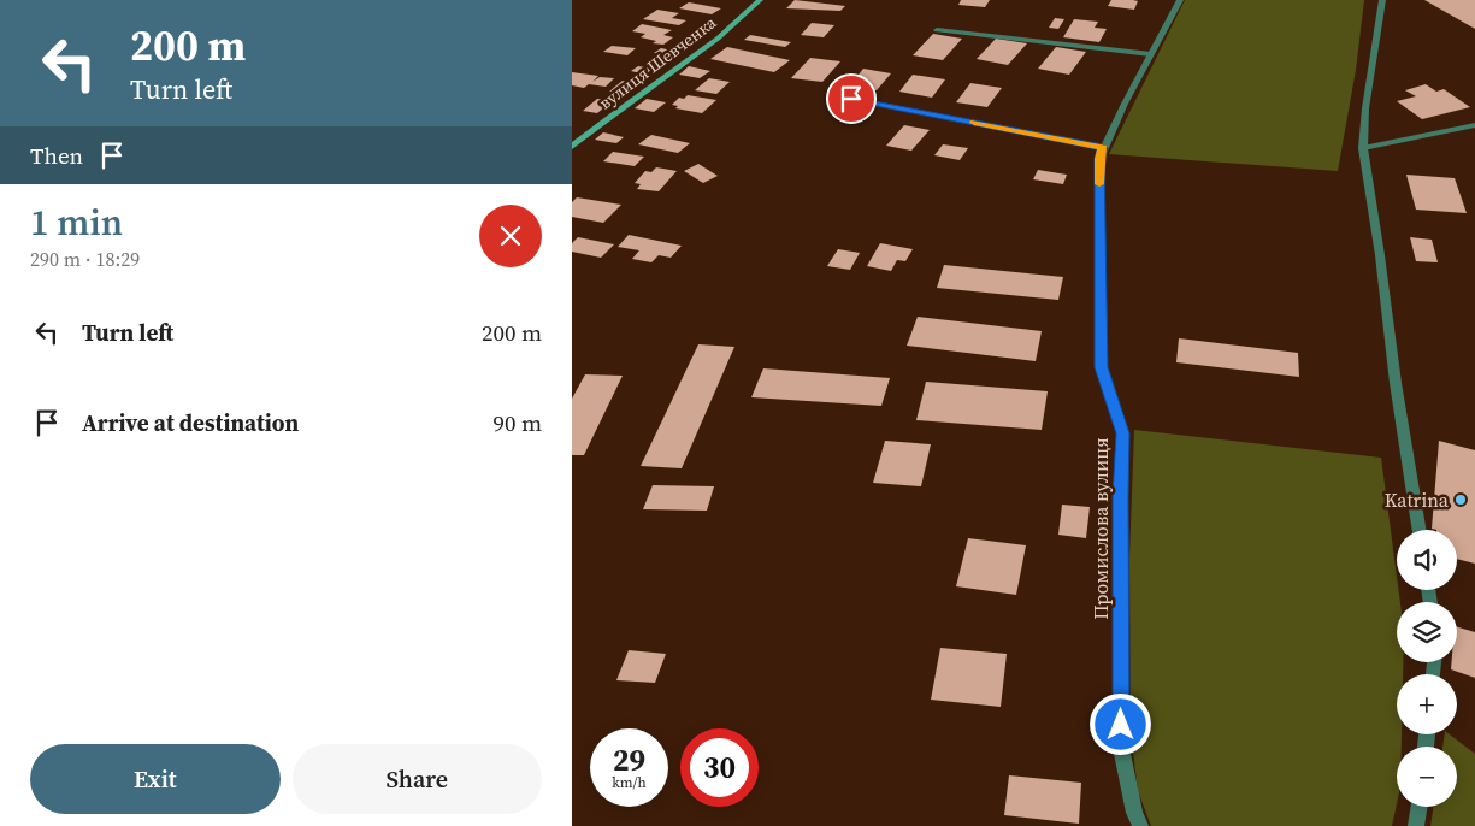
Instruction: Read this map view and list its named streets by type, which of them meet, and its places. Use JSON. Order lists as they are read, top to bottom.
{
  "streets": {
    "street": ["вулиця Шевченка", "Промислова вулиця"]
  },
  "places": ["Katrina"],
  "page": {
    "turn": ["200 m", "Turn left"],
    "then": "Then",
    "heading": ["1 min", "290 m · 18:29"],
    "list": [
      {
        "name": "Turn left",
        "value": "200 m"
      },
      {
        "name": "Arrive at destination",
        "value": "90 m"
      }
    ],
    "map_buttons": ["+", "−"],
    "speed": "29 km/h",
    "limit": "30",
    "buttons": ["Exit", "Share"]
  }
}
